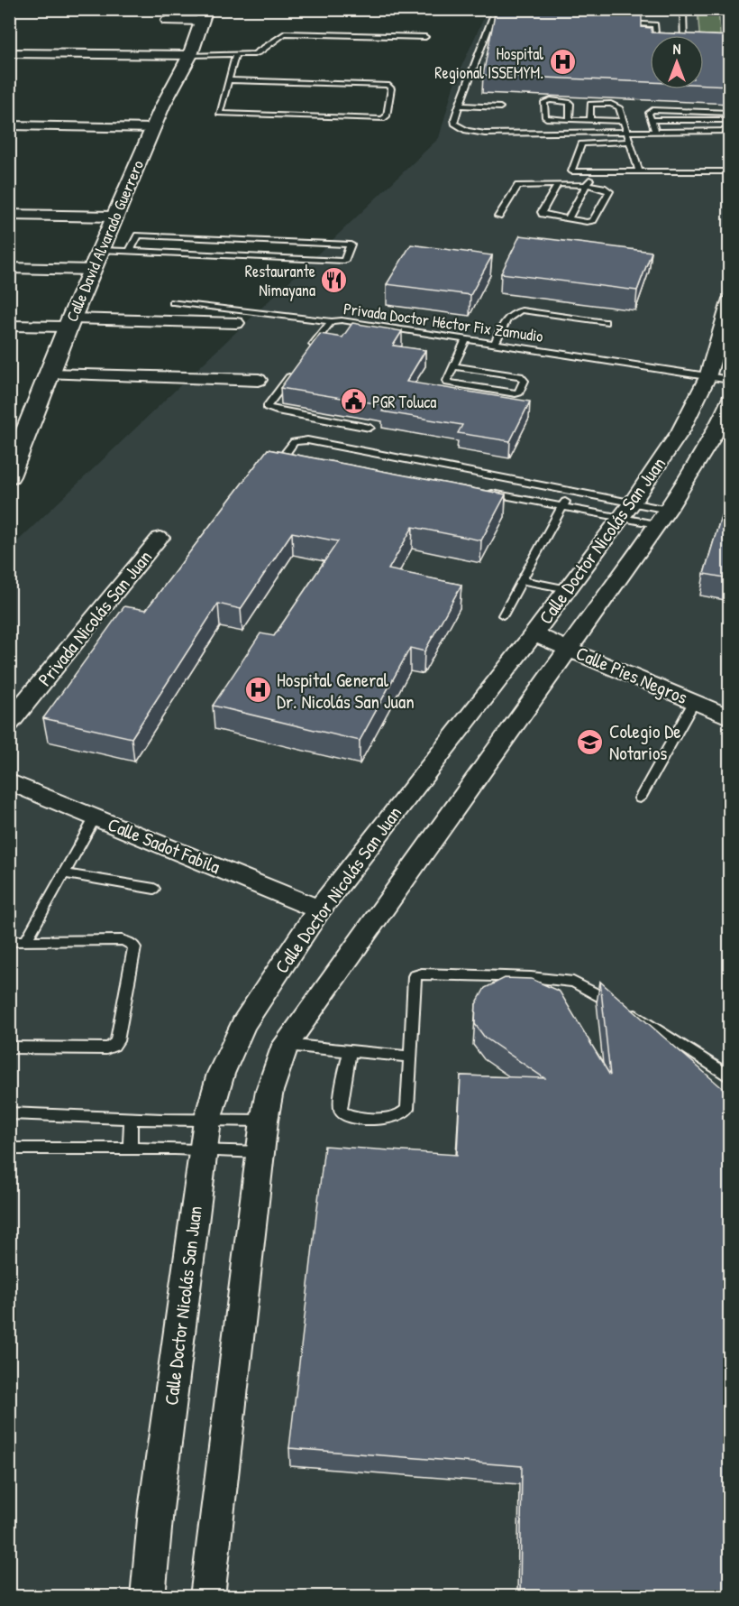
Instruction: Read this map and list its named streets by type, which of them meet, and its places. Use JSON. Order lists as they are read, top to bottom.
{
  "streets": {
    "street": [
      "Calle David Alvarado Guerrero",
      "Calle Doctor Nicolás San Juan",
      "Privada Nicolás San Juan",
      "Calle Pies Negros",
      "Calle Sadot Fabila"
    ],
    "lane": ["Privada Doctor Héctor Fix Zamudio"]
  },
  "crossings": [
    ["Privada Doctor Héctor Fix Zamudio", "Calle Doctor Nicolás San Juan"],
    ["Calle Doctor Nicolás San Juan", "Calle Pies Negros"],
    ["Calle Doctor Nicolás San Juan", "Calle Sadot Fabila"]
  ],
  "places": {
    "hospital": ["Hospital Regional ISSEMYM.", "Hospital General Dr. Nicolás San Juan"],
    "restaurant": ["Restaurante Nimayana"],
    "public building": ["PGR Toluca"],
    "school or university": ["Colegio De Notarios"]
  },
  "north": "top"
}
